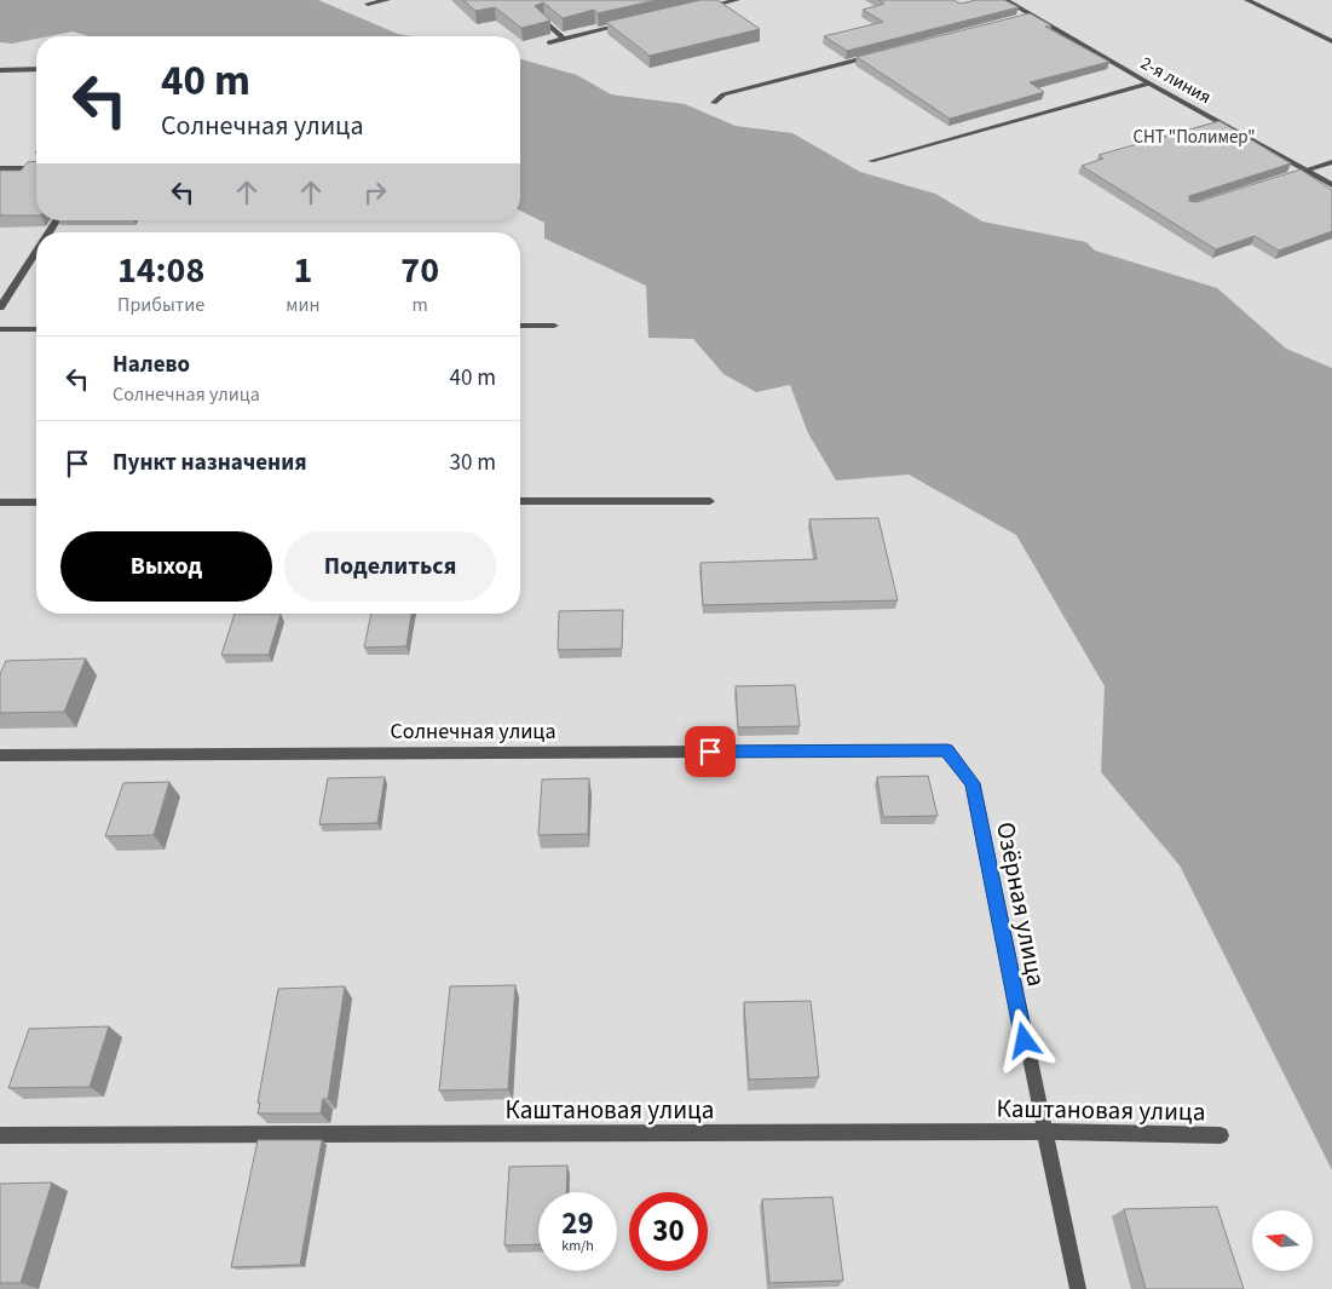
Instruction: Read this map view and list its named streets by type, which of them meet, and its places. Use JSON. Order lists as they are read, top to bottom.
{
  "streets": {
    "street": [
      "2-я линия",
      "Солнечная улица",
      "Озёрная улица",
      "Каштановая улица"
    ]
  },
  "crossings": [
    ["Солнечная улица", "Озёрная улица"],
    ["Озёрная улица", "Каштановая улица"]
  ],
  "parks": ["СНТ \"Полимер\""],
  "north": "left",
  "page": {
    "turn": ["40 m", "Солнечная улица"],
    "eta": [
      "14:08",
      "Прибытие",
      "1",
      "мин",
      "70",
      "m"
    ],
    "list": [
      {
        "name": "Налево",
        "note": "Солнечная улица",
        "value": "40 m"
      },
      {
        "name": "Пункт назначения",
        "value": "30 m"
      }
    ],
    "buttons": ["Выход", "Поделиться"],
    "speed": "29 km/h",
    "limit": "30"
  }
}
